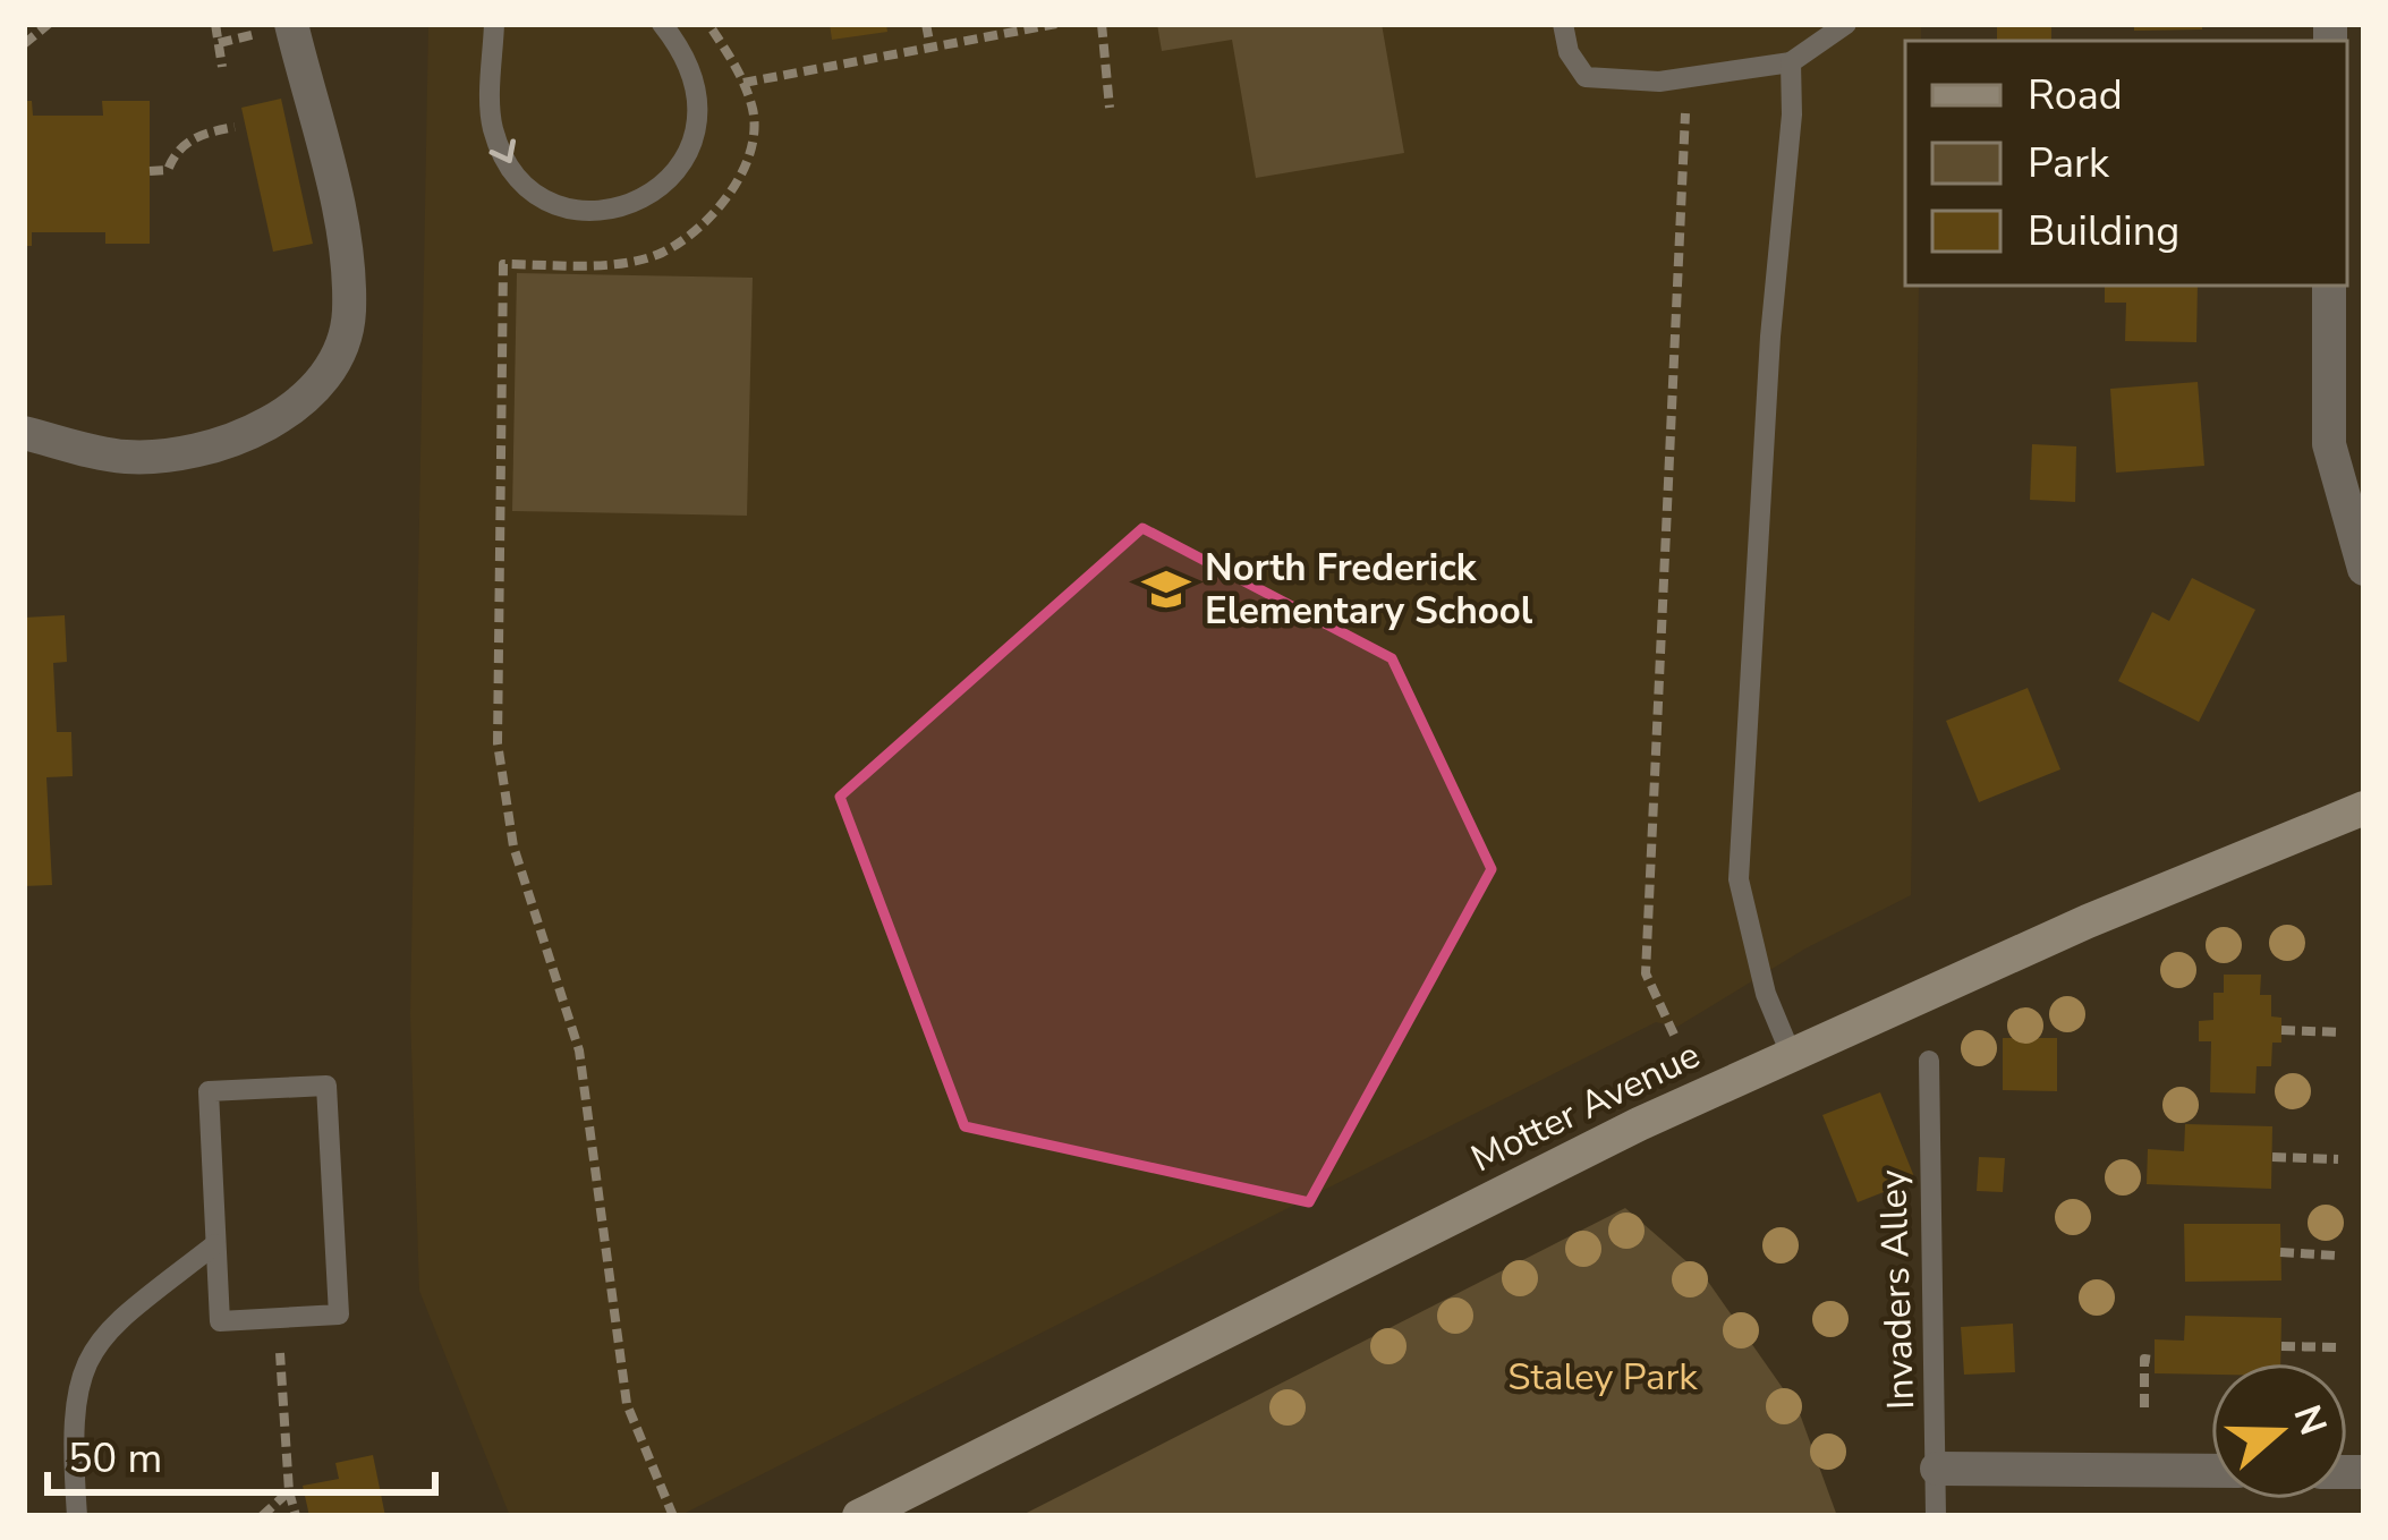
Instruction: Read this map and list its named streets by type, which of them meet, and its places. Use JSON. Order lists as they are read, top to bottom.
{
  "streets": {
    "main road": ["Motter Avenue"],
    "lane": ["Invaders Alley"]
  },
  "parks": ["Staley Park"],
  "places": {
    "school or university": ["North Frederick Elementary School"]
  },
  "legend": ["Road", "Park", "Building"],
  "scale_bar": "50 m",
  "north": "right"
}
